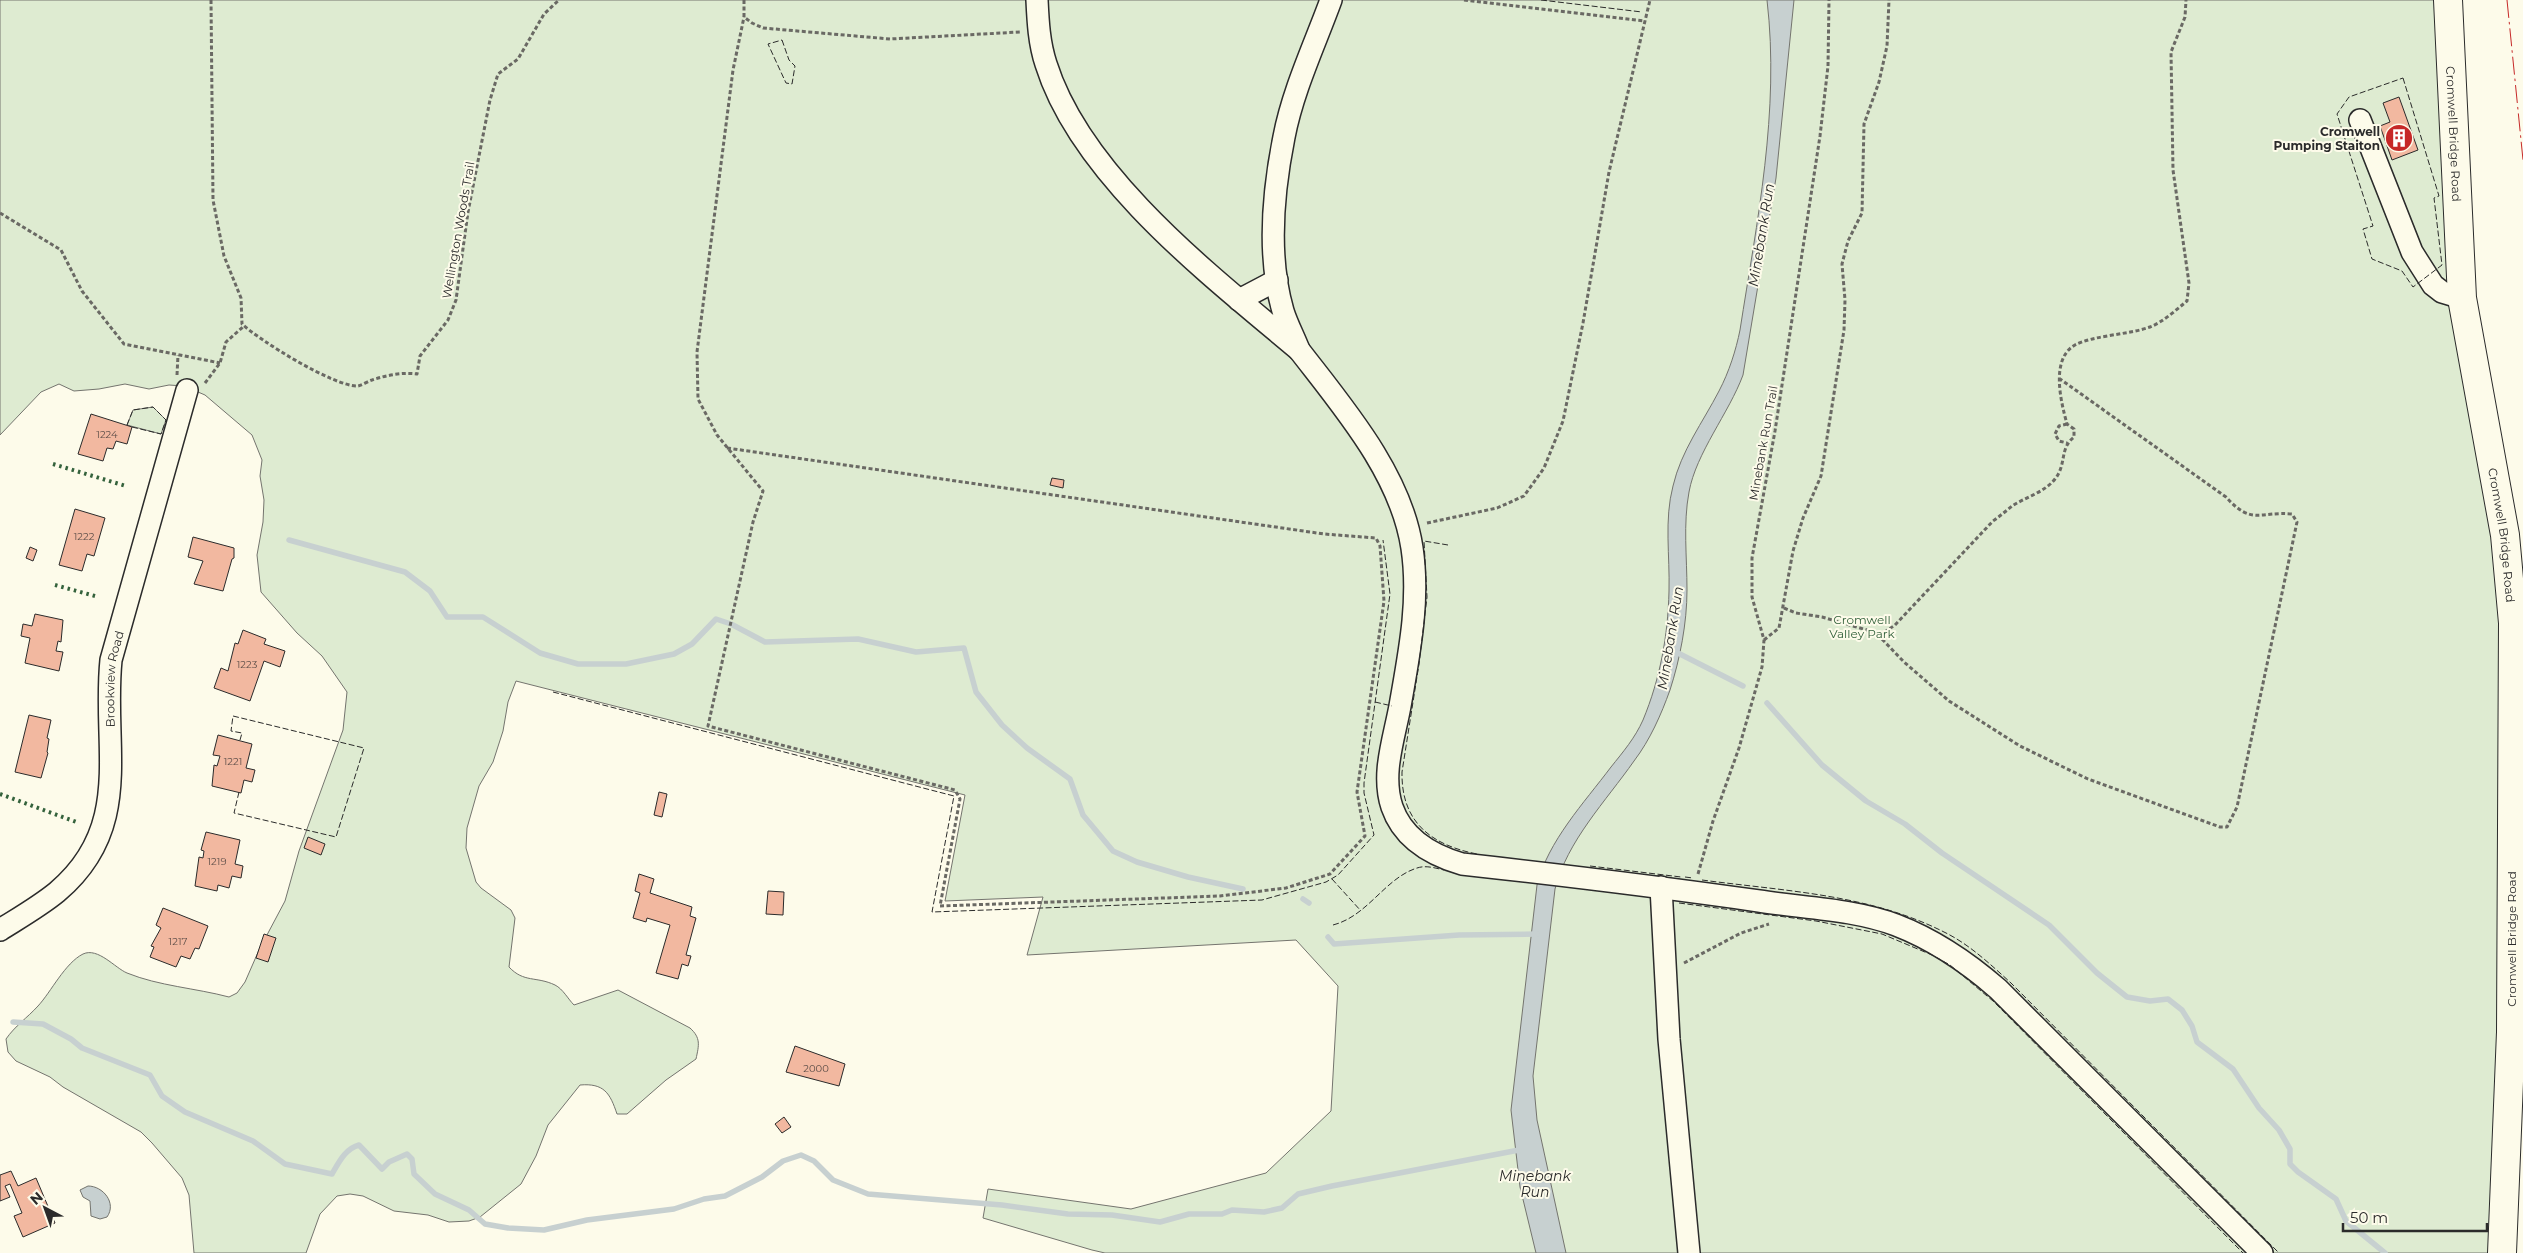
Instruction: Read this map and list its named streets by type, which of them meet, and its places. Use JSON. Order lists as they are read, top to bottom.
{
  "streets": {
    "main road": ["Cromwell Bridge Road"],
    "street": ["Brookview Road"],
    "path": ["Wellington Woods Trail", "Minebank Run Trail"]
  },
  "water": ["Minebank Run"],
  "parks": ["Cromwell Valley Park"],
  "places": {
    "building": ["Cromwell Pumping Staiton"]
  },
  "house_numbers": [
    "1224",
    "1222",
    "1223",
    "1221",
    "1219",
    "1217",
    "2000"
  ],
  "scale_bar": "50 m",
  "north": "top left"
}
